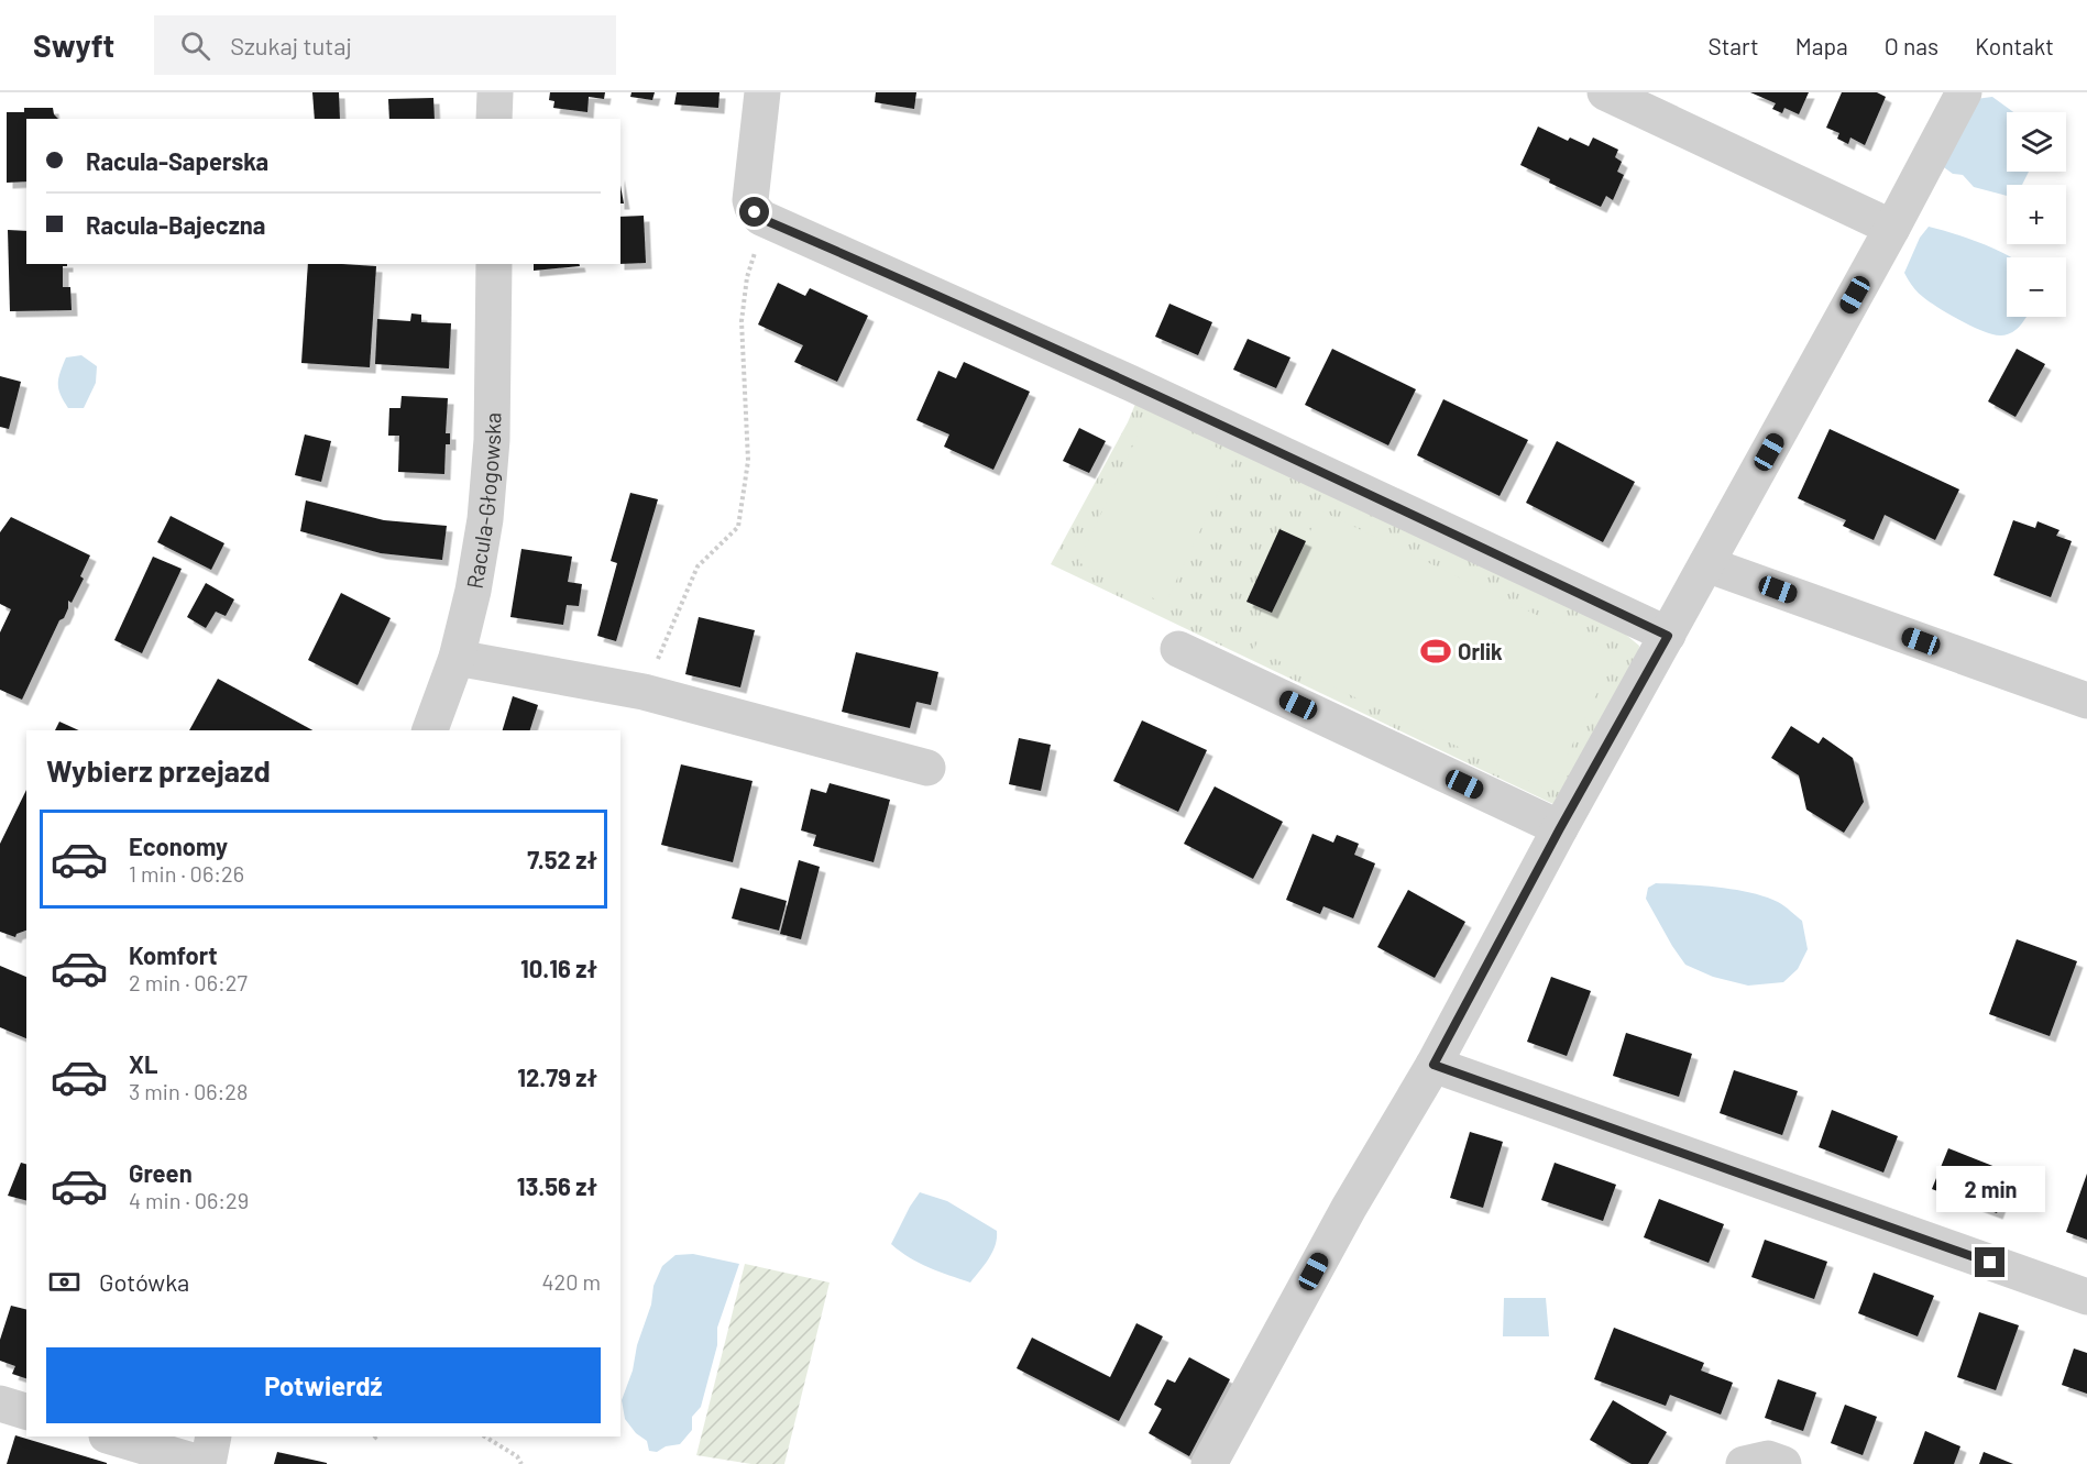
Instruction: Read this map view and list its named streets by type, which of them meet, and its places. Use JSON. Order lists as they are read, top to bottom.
{
  "streets": {
    "street": ["Racula-Głogowska"]
  },
  "places": {
    "sports": ["Orlik"]
  },
  "page": {
    "header": "Swyft",
    "search": "Szukaj tutaj",
    "nav": [
      "Start",
      "Mapa",
      "O nas",
      "Kontakt"
    ],
    "map_buttons": ["+", "−"],
    "banner": ["Racula-Saperska", "Racula-Bajeczna"],
    "heading": "Wybierz przejazd",
    "list": [
      {
        "name": "Economy",
        "note": "1 min · 06:26",
        "value": "7.52 zł"
      },
      {
        "name": "Komfort",
        "note": "2 min · 06:27",
        "value": "10.16 zł"
      },
      {
        "name": "XL",
        "note": "3 min · 06:28",
        "value": "12.79 zł"
      },
      {
        "name": "Green",
        "note": "4 min · 06:29",
        "value": "13.56 zł"
      }
    ],
    "bubble": "2 min",
    "pay": ["Gotówka", "420 m"],
    "buttons": "Potwierdź"
  }
}
